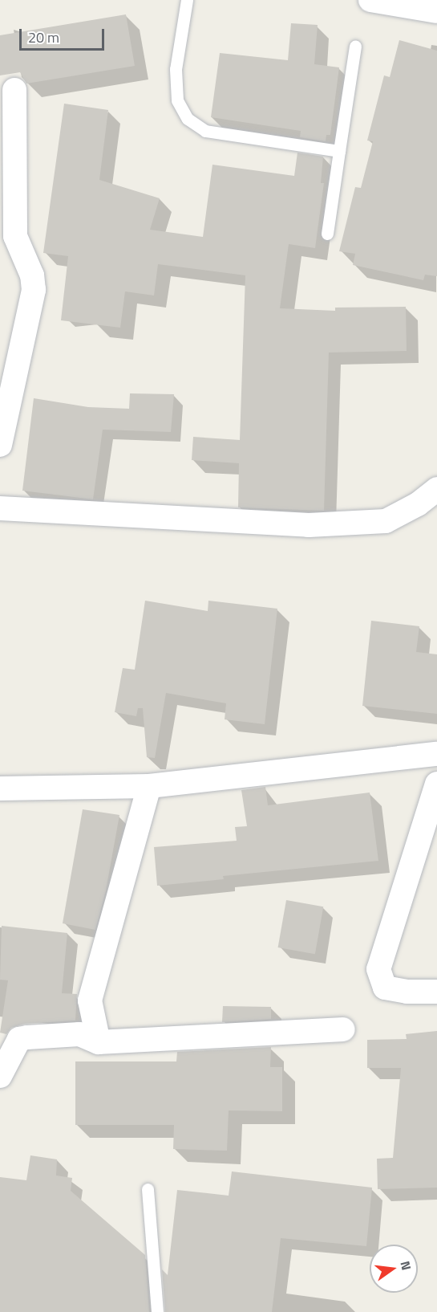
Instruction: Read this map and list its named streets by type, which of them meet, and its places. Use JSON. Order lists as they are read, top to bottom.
{
  "scale_bar": "20 m",
  "north": "right"
}
